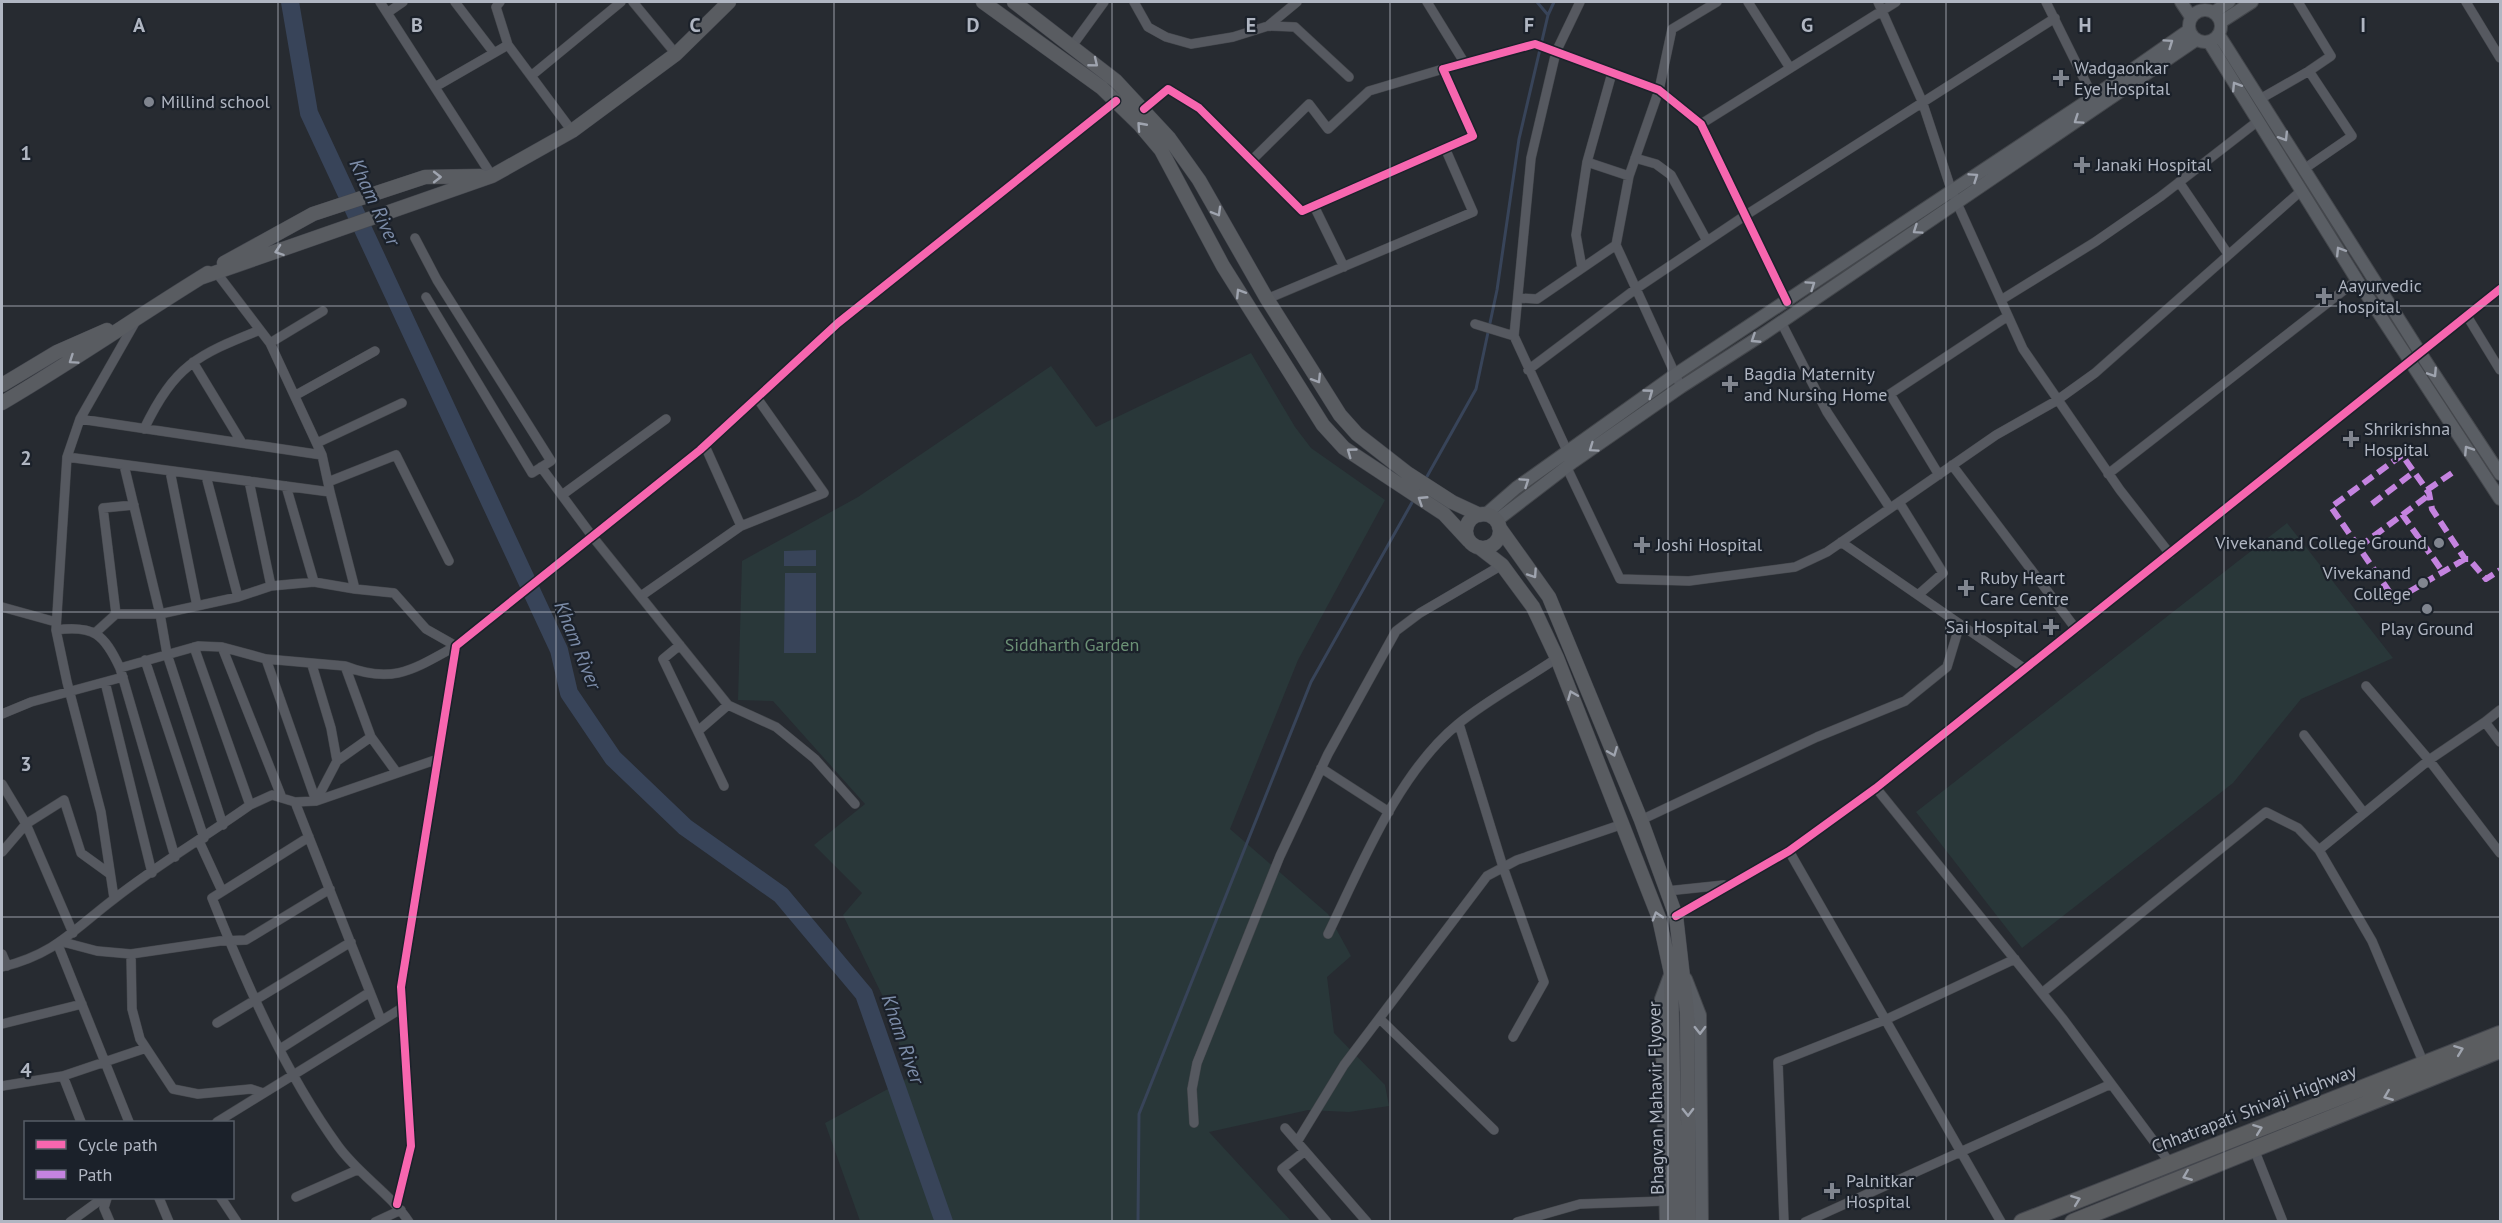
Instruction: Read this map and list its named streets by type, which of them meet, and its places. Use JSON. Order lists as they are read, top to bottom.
{
  "streets": {
    "highway": ["Chhatrapati Shivaji Highway"],
    "main road": ["Bhagvan Mahavir Flyover"]
  },
  "water": ["Kham River"],
  "parks": ["Siddharth Garden"],
  "places": {
    "health": [
      "Wadgaonkar Eye Hospital",
      "Janaki Hospital",
      "Aayurvedic hospital",
      "Bagdia Maternity and Nursing Home",
      "Shrikrishna Hospital",
      "Joshi Hospital",
      "Ruby Heart Care Centre",
      "Sai Hospital",
      "Palnitkar Hospital"
    ],
    "other": [
      "Millind school",
      "Vivekanand College Ground",
      "Vivekanand College",
      "Play Ground"
    ]
  },
  "legend": ["Cycle path", "Path"],
  "grid": {
    "columns": [
      "A",
      "B",
      "C",
      "D",
      "E",
      "F",
      "G",
      "H",
      "I"
    ],
    "rows": [
      "1",
      "2",
      "3",
      "4"
    ]
  }
}
